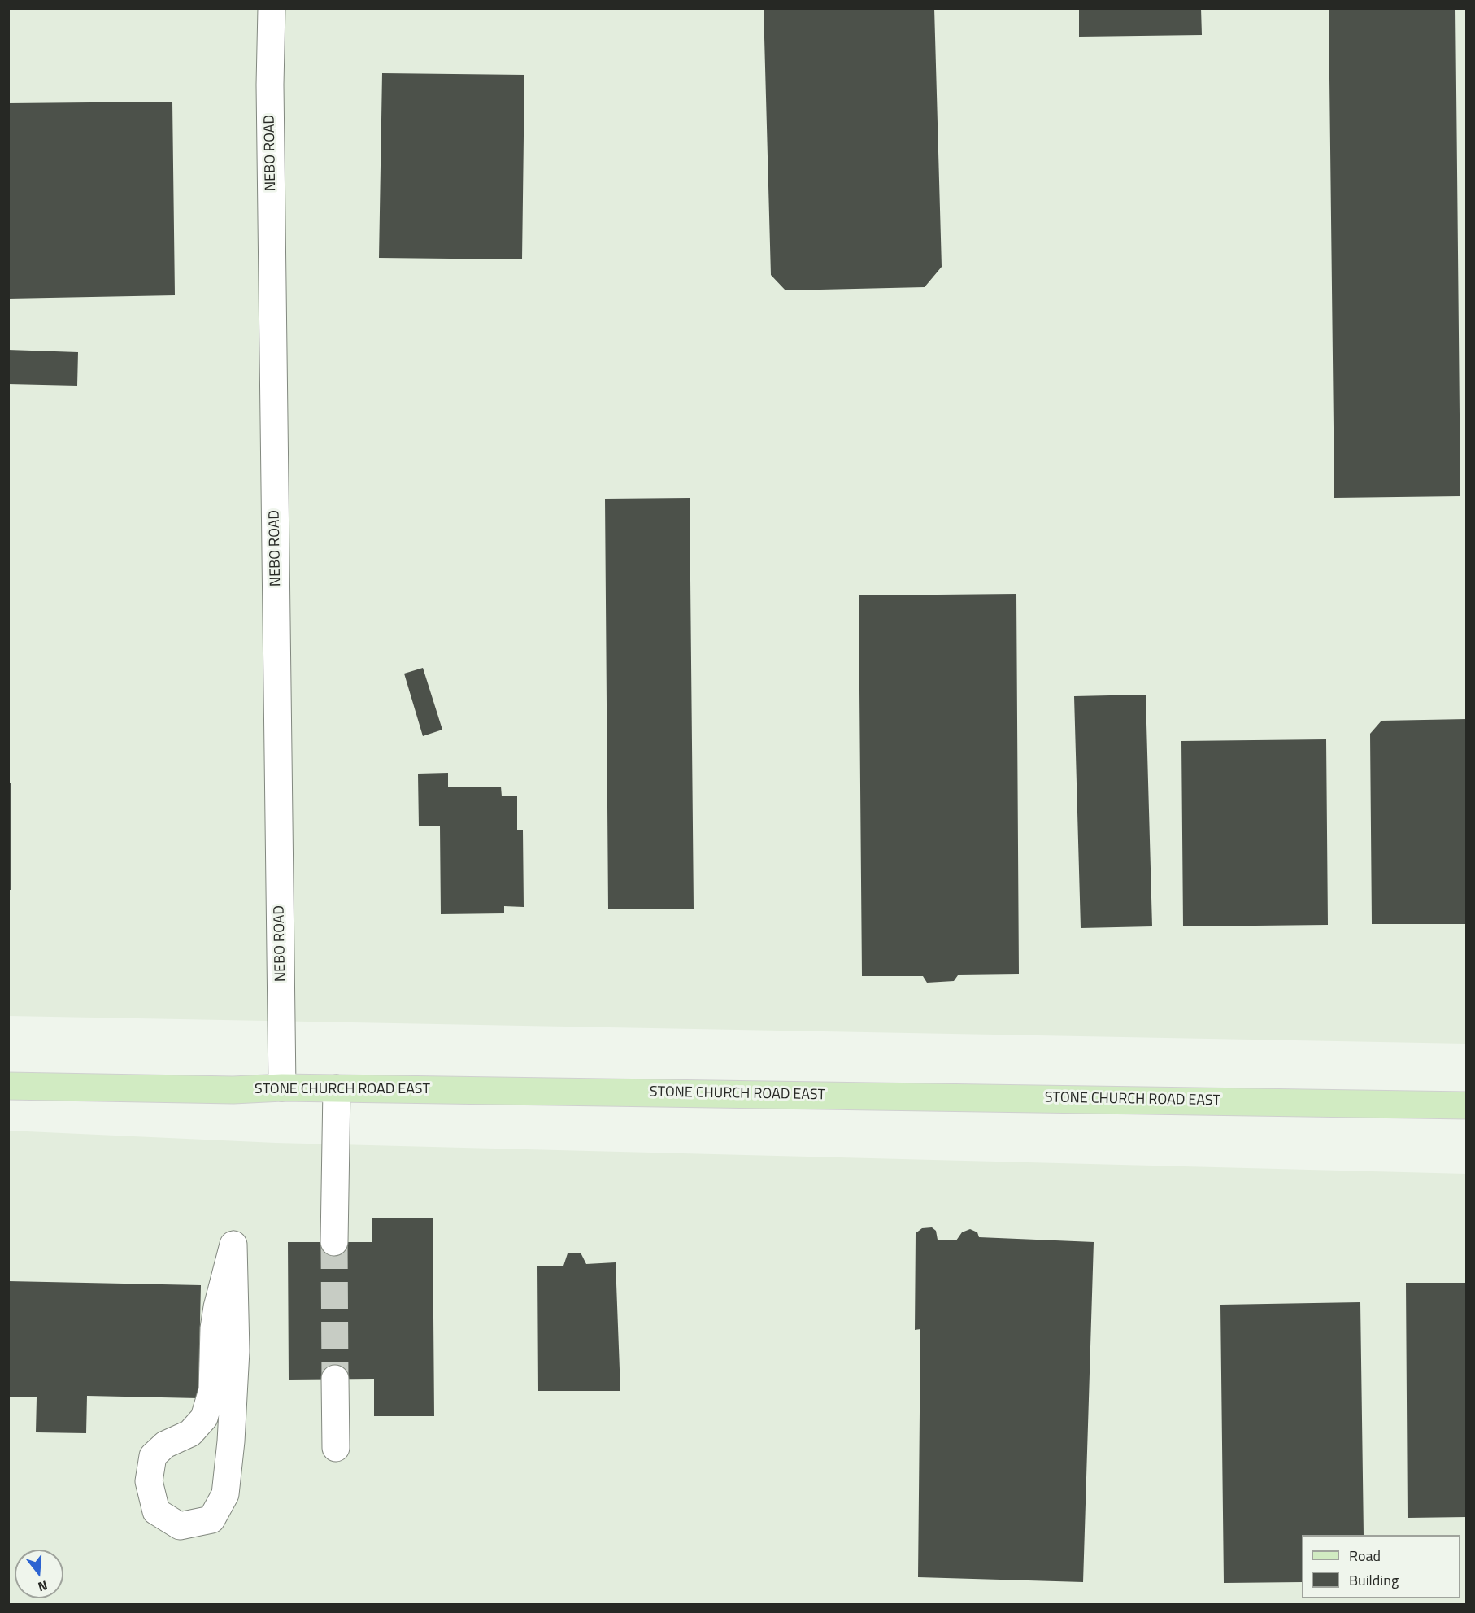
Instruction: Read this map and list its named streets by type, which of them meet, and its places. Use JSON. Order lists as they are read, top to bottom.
{
  "streets": {
    "main road": ["STONE CHURCH ROAD EAST"],
    "street": ["NEBO ROAD"]
  },
  "crossings": [
    ["NEBO ROAD", "STONE CHURCH ROAD EAST"]
  ],
  "legend": ["Road", "Building"],
  "north": "bottom"
}
